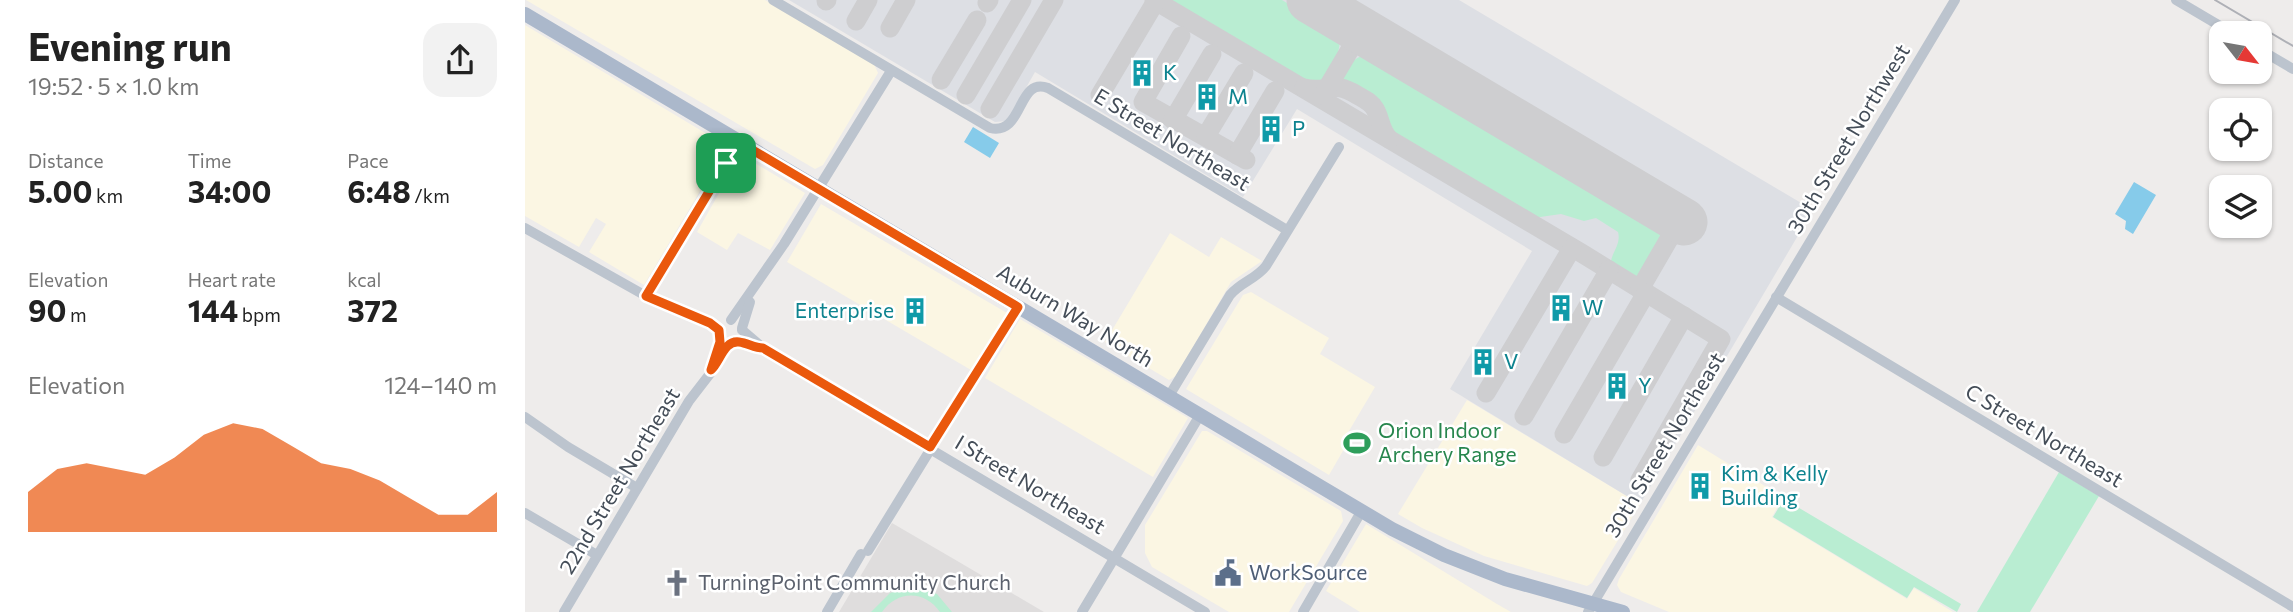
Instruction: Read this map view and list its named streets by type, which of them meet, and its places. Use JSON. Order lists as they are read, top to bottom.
{
  "streets": {
    "main road": ["Auburn Way North"],
    "street": [
      "30th Street Northwest",
      "E Street Northeast",
      "C Street Northeast",
      "30th Street Northeast",
      "22nd Street Northeast",
      "I Street Northeast"
    ]
  },
  "crossings": [
    ["30th Street Northwest", "C Street Northeast"],
    ["30th Street Northwest", "30th Street Northeast"],
    ["Auburn Way North", "30th Street Northeast"],
    ["C Street Northeast", "30th Street Northeast"],
    ["22nd Street Northeast", "I Street Northeast"]
  ],
  "places": {
    "building": [
      "K",
      "M",
      "P",
      "W",
      "Enterprise",
      "V",
      "Y",
      "Kim & Kelly Building"
    ],
    "sports": ["Orion Indoor Archery Range"],
    "public building": ["WorkSource"],
    "church": ["TurningPoint Community Church"]
  },
  "north": "bottom right",
  "page": {
    "heading": ["Evening run", "19:52 · 5 × 1.0 km"],
    "stats": [
      ["Distance", "5.00 km"],
      ["Time", "34:00"],
      ["Pace", "6:48 /km"],
      ["Elevation", "90 m"],
      ["Heart rate", "144 bpm"],
      ["kcal", "372"]
    ],
    "chart": ["Elevation", "124–140 m"]
  }
}
